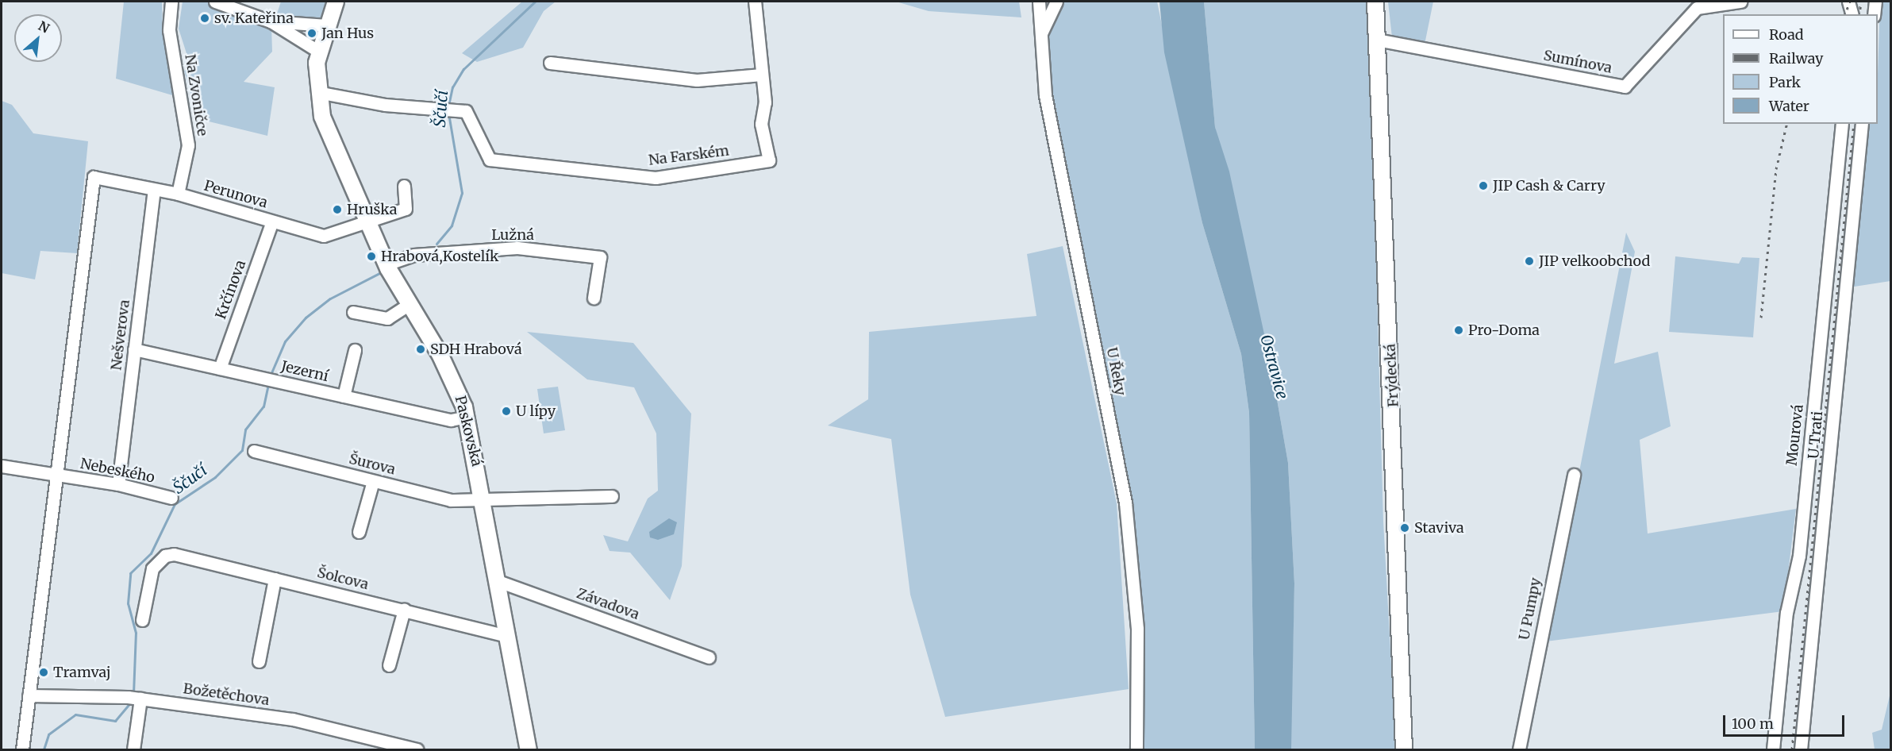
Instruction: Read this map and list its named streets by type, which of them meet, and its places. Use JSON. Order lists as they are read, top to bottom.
{
  "streets": {
    "main road": ["Frýdecká", "Paskovská"],
    "street": [
      "Sumínova",
      "Na Zvoničce",
      "Na Farském",
      "Perunova",
      "Lužná",
      "Krčínova",
      "Nešverova",
      "Jezerní",
      "U Řeky",
      "Mourová",
      "U Trati",
      "Šurova",
      "Nebeského",
      "Šolcova",
      "Závadova",
      "U Pumpy",
      "Božetěchova"
    ]
  },
  "crossings": [
    ["Sumínova", "Frýdecká"],
    ["Na Zvoničce", "Perunova"],
    ["Na Farském", "Paskovská"],
    ["Perunova", "Krčínova"],
    ["Perunova", "Nešverova"],
    ["Perunova", "Paskovská"],
    ["Perunova", "Nebeského"],
    ["Lužná", "Paskovská"],
    ["Krčínova", "Jezerní"],
    ["Nešverova", "Jezerní"],
    ["Nešverova", "Nebeského"],
    ["Jezerní", "Paskovská"],
    ["Paskovská", "Šurova"],
    ["Paskovská", "Šolcova"],
    ["Paskovská", "Závadova"]
  ],
  "water": ["Ščučí", "Ostravice"],
  "places": [
    "sv. Kateřina",
    "Jan Hus",
    "JIP Cash & Carry",
    "Hruška",
    "Hrabová,Kostelík",
    "JIP velkoobchod",
    "Pro-Doma",
    "SDH Hrabová",
    "U lípy",
    "Staviva",
    "Tramvaj"
  ],
  "legend": [
    "Road",
    "Railway",
    "Park",
    "Water"
  ],
  "scale_bar": "100 m",
  "north": "top right"
}
